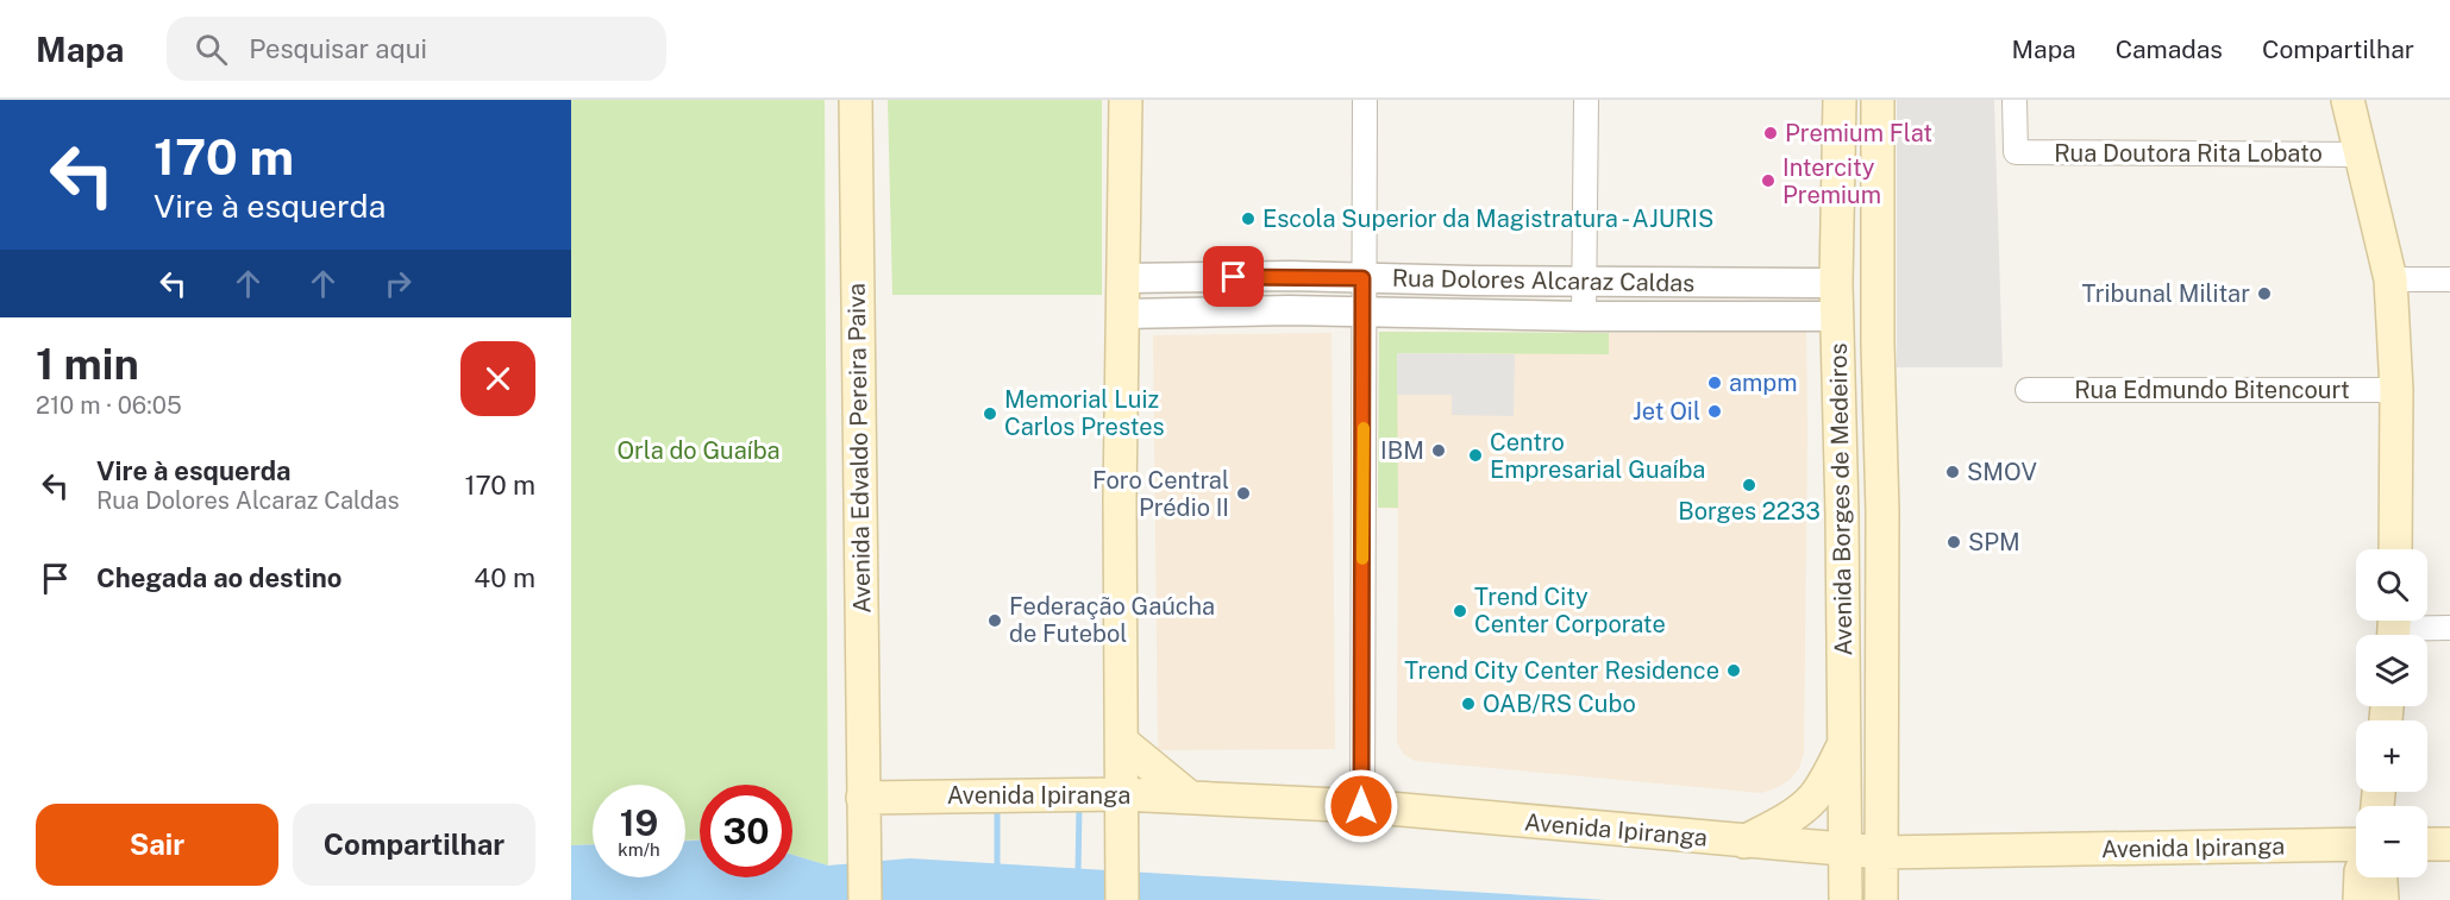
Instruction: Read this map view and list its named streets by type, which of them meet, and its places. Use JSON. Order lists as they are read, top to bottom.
{
  "streets": {
    "main road": ["Avenida Edvaldo Pereira Paiva", "Avenida Borges de Medeiros", "Avenida Ipiranga"],
    "street": ["Rua Doutora Rita Lobato", "Rua Dolores Alcaraz Caldas", "Rua Edmundo Bitencourt"]
  },
  "crossings": [
    ["Rua Dolores Alcaraz Caldas", "Avenida Borges de Medeiros"],
    ["Avenida Edvaldo Pereira Paiva", "Avenida Ipiranga"],
    ["Avenida Borges de Medeiros", "Avenida Ipiranga"]
  ],
  "parks": ["Orla do Guaíba"],
  "places": [
    "Premium Flat",
    "Intercity Premium",
    "Escola Superior da Magistratura - AJURIS",
    "Tribunal Militar",
    "ampm",
    "Jet Oil",
    "Memorial Luiz Carlos Prestes",
    "IBM",
    "Centro Empresarial Guaíba",
    "SMOV",
    "Borges 2233",
    "Foro Central Prédio II",
    "SPM",
    "Trend City Center Corporate",
    "Federação Gaúcha de Futebol",
    "Trend City Center Residence",
    "OAB/RS Cubo"
  ],
  "page": {
    "header": "Mapa",
    "search": "Pesquisar aqui",
    "nav": ["Mapa", "Camadas", "Compartilhar"],
    "turn": ["170 m", "Vire à esquerda"],
    "heading": ["1 min", "210 m · 06:05"],
    "list": [
      {
        "name": "Vire à esquerda",
        "note": "Rua Dolores Alcaraz Caldas",
        "value": "170 m"
      },
      {
        "name": "Chegada ao destino",
        "value": "40 m"
      }
    ],
    "map_buttons": ["+", "−"],
    "speed": "19 km/h",
    "limit": "30",
    "buttons": ["Sair", "Compartilhar"]
  }
}
